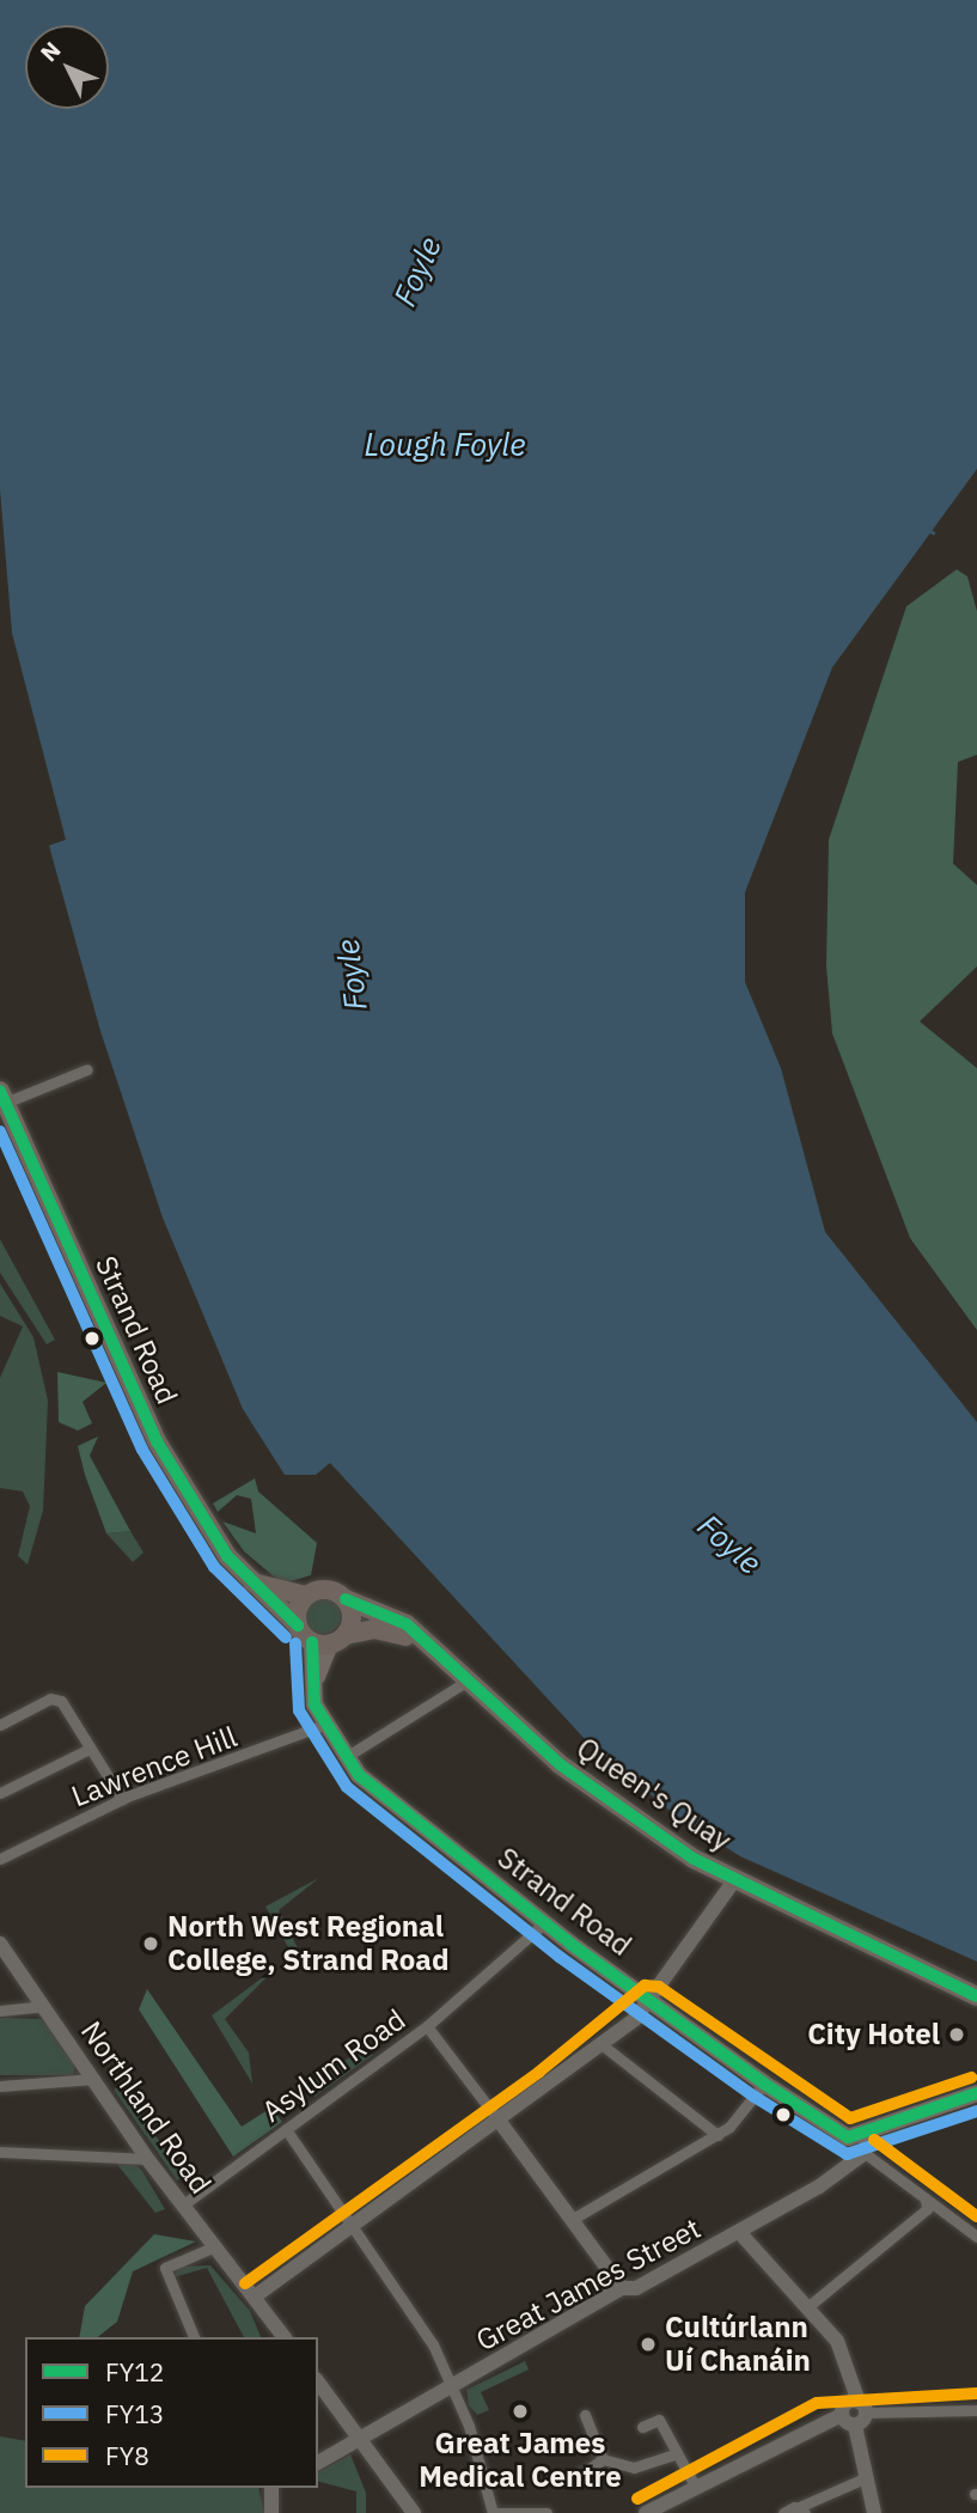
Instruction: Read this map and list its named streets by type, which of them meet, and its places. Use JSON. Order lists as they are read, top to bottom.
{
  "streets": {
    "highway": ["Strand Road", "Queen's Quay"],
    "main road": ["Northland Road", "Great James Street"],
    "street": ["Lawrence Hill", "Asylum Road"]
  },
  "crossings": [
    ["Strand Road", "Lawrence Hill"],
    ["Strand Road", "Queen's Quay"],
    ["Strand Road", "Asylum Road"],
    ["Asylum Road", "Northland Road"]
  ],
  "water": ["Foyle", "Lough Foyle"],
  "places": [
    "North West Regional College, Strand Road",
    "City Hotel",
    "Cultúrlann Uí Chanáin",
    "Great James Medical Centre"
  ],
  "lines": ["transit line FY12", "transit line FY13", "transit line FY8"],
  "legend": ["FY12", "FY13", "FY8"],
  "north": "top left"
}
